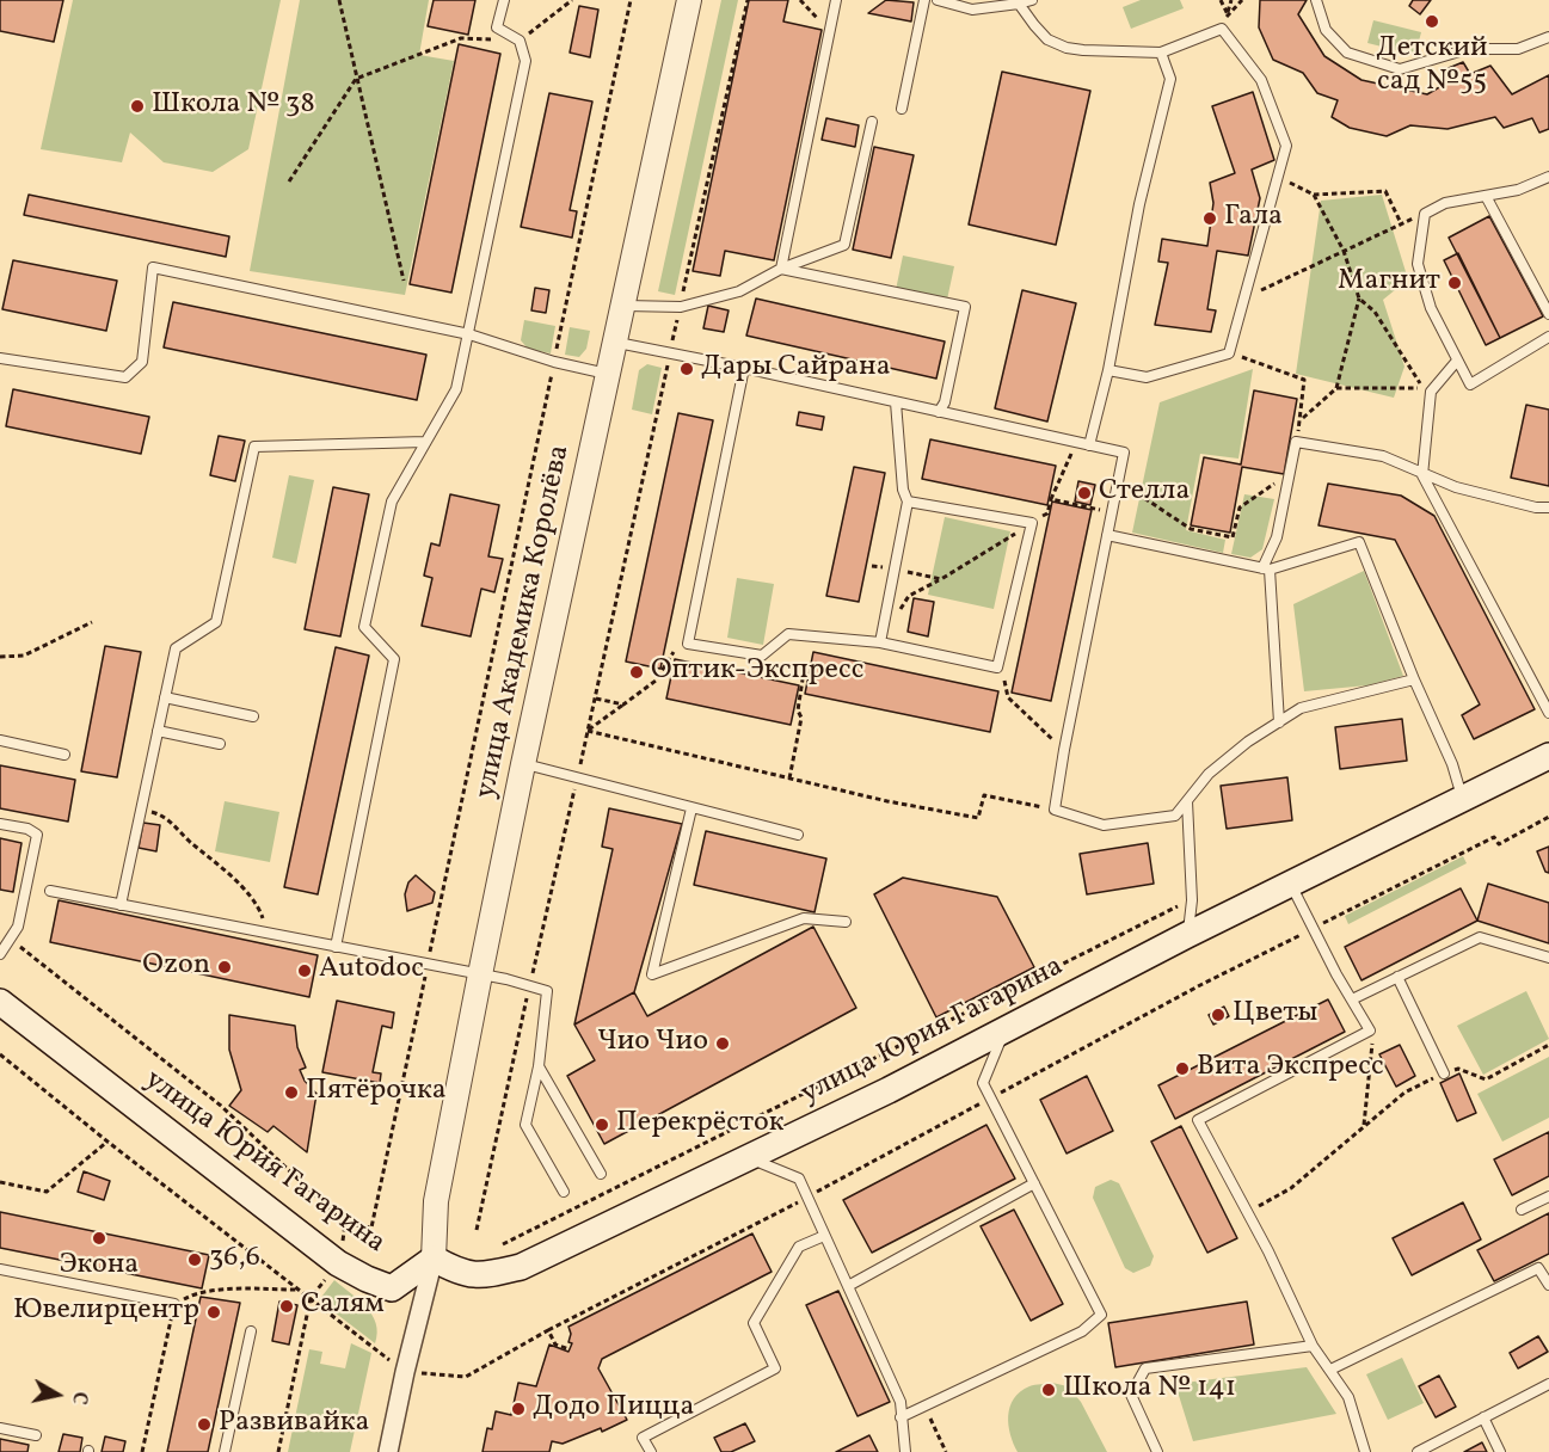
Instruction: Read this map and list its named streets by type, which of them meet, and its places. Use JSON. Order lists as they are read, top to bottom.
{
  "streets": {
    "main road": ["улица Юрия Гагарина"],
    "street": ["улица Академика Королёва"]
  },
  "crossings": [
    ["улица Академика Королёва", "улица Юрия Гагарина"]
  ],
  "places": [
    "Детский сад №55",
    "Школа № 38",
    "Гала",
    "Магнит",
    "Дары Сайрана",
    "Стелла",
    "Оптик-Экспресс",
    "Ozon",
    "Autodoc",
    "Цветы",
    "Чио Чио",
    "Вита Экспресс",
    "Пятёрочка",
    "Перекрёсток",
    "Экона",
    "36,6",
    "Салям",
    "Ювелирцентр",
    "Школа № 141",
    "Додо Пицца",
    "Развивайка"
  ],
  "north": "right"
}
